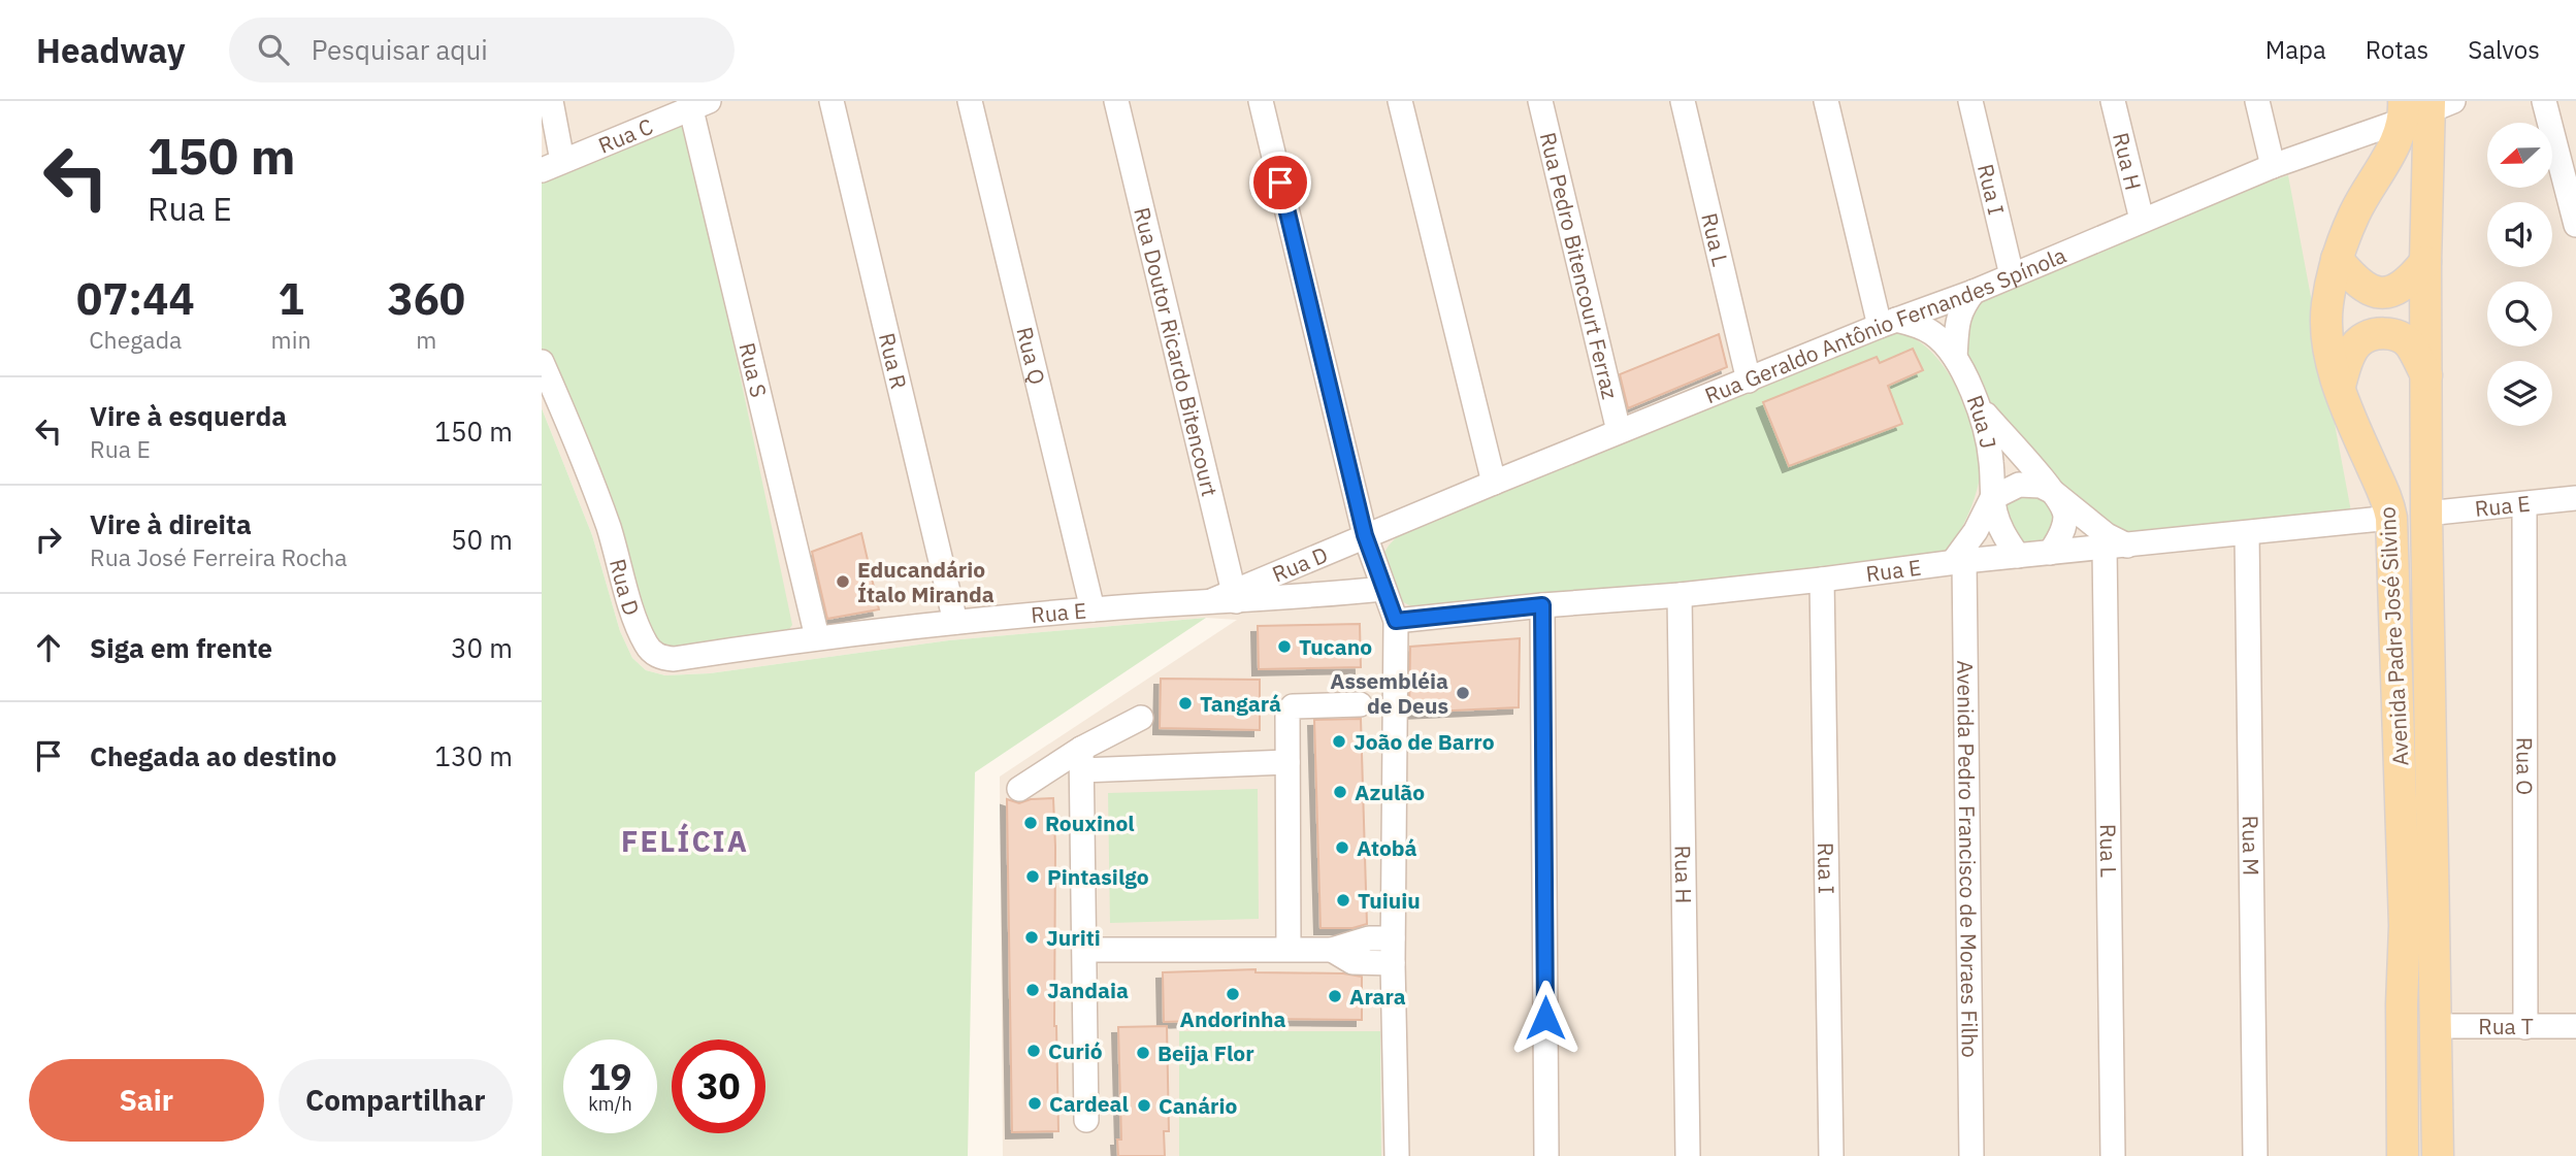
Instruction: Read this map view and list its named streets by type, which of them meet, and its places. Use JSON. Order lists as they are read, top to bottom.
{
  "streets": {
    "main road": ["Avenida Padre José Silvino"],
    "street": [
      "Rua C",
      "Rua H",
      "Rua I",
      "Rua L",
      "Rua Pedro Bitencourt Ferraz",
      "Rua Geraldo Antônio Fernandes Spínola",
      "Rua Doutor Ricardo Bitencourt",
      "Rua Q",
      "Rua R",
      "Rua S",
      "Rua J",
      "Rua E",
      "Rua D",
      "Rua O",
      "Rua M",
      "Avenida Pedro Francisco de Moraes Filho",
      "Rua T"
    ]
  },
  "crossings": [
    ["Rua C", "Rua S"],
    ["Rua H", "Rua Geraldo Antônio Fernandes Spínola"],
    ["Rua H", "Rua E"],
    ["Rua I", "Rua Geraldo Antônio Fernandes Spínola"],
    ["Rua I", "Rua E"],
    ["Rua L", "Rua Geraldo Antônio Fernandes Spínola"],
    ["Rua L", "Rua E"],
    ["Rua Pedro Bitencourt Ferraz", "Rua Geraldo Antônio Fernandes Spínola"],
    ["Rua Geraldo Antônio Fernandes Spínola", "Rua J"],
    ["Rua Geraldo Antônio Fernandes Spínola", "Rua D"],
    ["Rua Geraldo Antônio Fernandes Spínola", "Avenida Padre José Silvino"],
    ["Rua Doutor Ricardo Bitencourt", "Rua E"],
    ["Rua Doutor Ricardo Bitencourt", "Rua D"],
    ["Rua Q", "Rua E"],
    ["Rua R", "Rua E"],
    ["Rua S", "Rua E"],
    ["Rua S", "Rua D"],
    ["Rua J", "Rua E"],
    ["Rua E", "Rua D"],
    ["Rua E", "Avenida Padre José Silvino"],
    ["Rua E", "Rua O"],
    ["Rua E", "Rua M"],
    ["Rua E", "Avenida Pedro Francisco de Moraes Filho"],
    ["Avenida Padre José Silvino", "Rua T"],
    ["Rua O", "Rua T"]
  ],
  "districts": ["FELÍCIA"],
  "places": [
    "Educandário Ítalo Miranda",
    "Tucano",
    "Assembléia de Deus",
    "Tangará",
    "João de Barro",
    "Azulão",
    "Rouxinol",
    "Atobá",
    "Pintasilgo",
    "Tuiuiu",
    "Juriti",
    "Jandaia",
    "Andorinha",
    "Arara",
    "Curió",
    "Beija Flor",
    "Cardeal",
    "Canário"
  ],
  "north": "left",
  "page": {
    "header": "Headway",
    "search": "Pesquisar aqui",
    "nav": ["Mapa", "Rotas", "Salvos"],
    "turn": ["150 m", "Rua E"],
    "eta": [
      "07:44",
      "Chegada",
      "1",
      "min",
      "360",
      "m"
    ],
    "list": [
      {
        "name": "Vire à esquerda",
        "note": "Rua E",
        "value": "150 m"
      },
      {
        "name": "Vire à direita",
        "note": "Rua José Ferreira Rocha",
        "value": "50 m"
      },
      {
        "name": "Siga em frente",
        "value": "30 m"
      },
      {
        "name": "Chegada ao destino",
        "value": "130 m"
      }
    ],
    "speed": "19 km/h",
    "limit": "30",
    "buttons": ["Sair", "Compartilhar"]
  }
}
